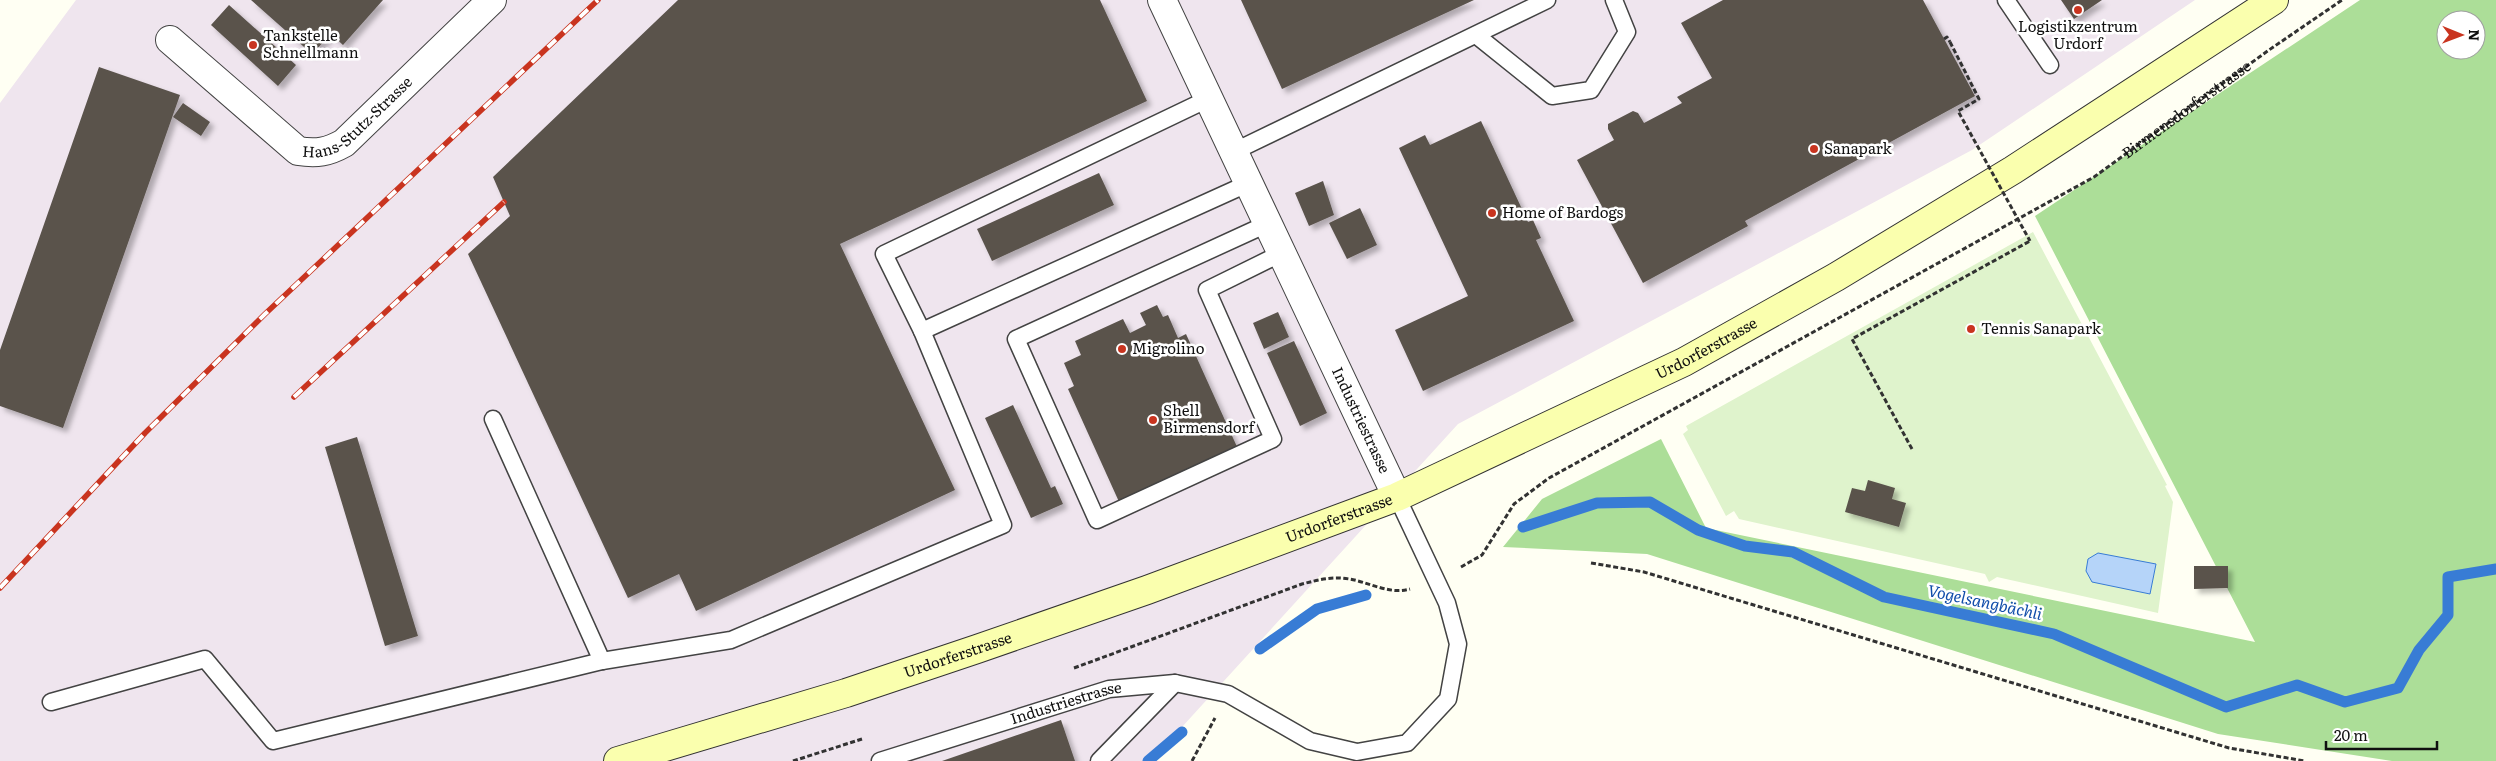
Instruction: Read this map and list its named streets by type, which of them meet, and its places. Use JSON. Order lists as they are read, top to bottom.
{
  "streets": {
    "main road": ["Urdorferstrasse"],
    "street": ["Hans-Stutz-Strasse", "Industriestrasse"],
    "path": ["Birmensdorferstrasse"]
  },
  "crossings": [
    ["Urdorferstrasse", "Industriestrasse"]
  ],
  "water": ["Vogelsangbächli"],
  "places": [
    "Logistikzentrum Urdorf",
    "Tankstelle Schnellmann",
    "Sanapark",
    "Home of Bardogs",
    "Tennis Sanapark",
    "Migrolino",
    "Shell Birmensdorf"
  ],
  "scale_bar": "20 m",
  "north": "right"
}
